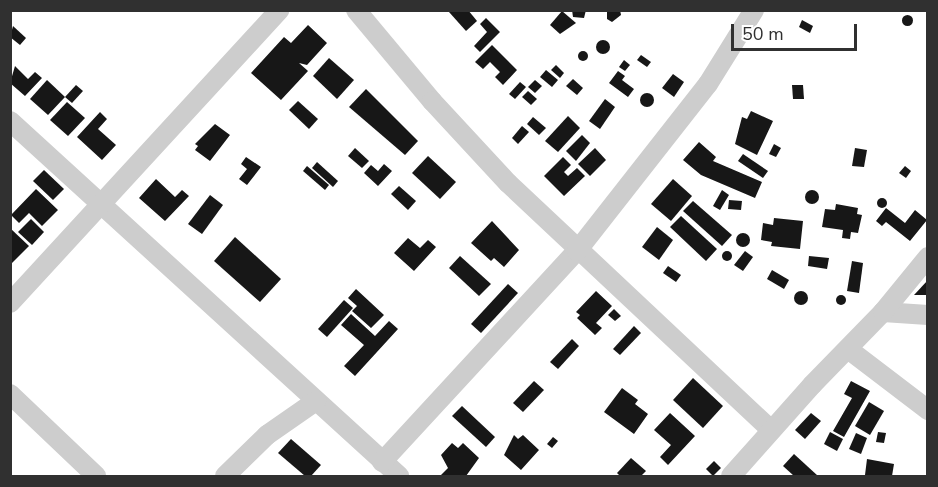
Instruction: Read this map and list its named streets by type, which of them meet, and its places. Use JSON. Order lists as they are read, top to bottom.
{
  "scale_bar": "50 m"
}
